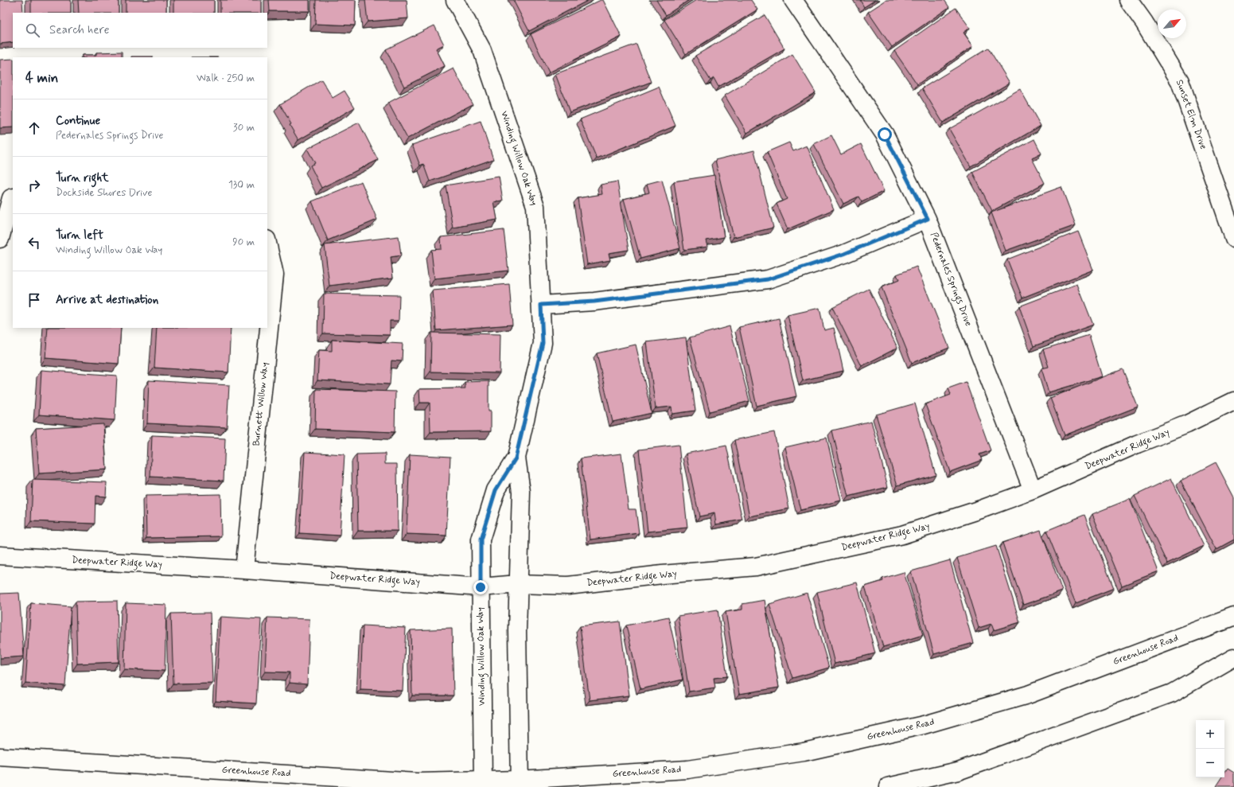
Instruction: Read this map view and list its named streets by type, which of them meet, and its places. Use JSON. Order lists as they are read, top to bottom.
{
  "streets": {
    "street": [
      "Sunset Elm Drive",
      "Winding Willow Oak Way",
      "Pedernales Springs Drive",
      "Burnett Willow Way",
      "Deepwater Ridge Way",
      "Greenhouse Road"
    ]
  },
  "crossings": [
    ["Winding Willow Oak Way", "Deepwater Ridge Way"],
    ["Winding Willow Oak Way", "Greenhouse Road"],
    ["Pedernales Springs Drive", "Deepwater Ridge Way"],
    ["Burnett Willow Way", "Deepwater Ridge Way"]
  ],
  "north": "top right",
  "page": {
    "search": "Search here",
    "heading": ["4 min", "Walk · 250 m"],
    "list": [
      ["Continue", "Pedernales Springs Drive", "30 m"],
      ["Turn right", "Dockside Shores Drive", "130 m"],
      ["Turn left", "Winding Willow Oak Way", "90 m"],
      "Arrive at destination"
    ],
    "map_buttons": ["+", "−"]
  }
}
